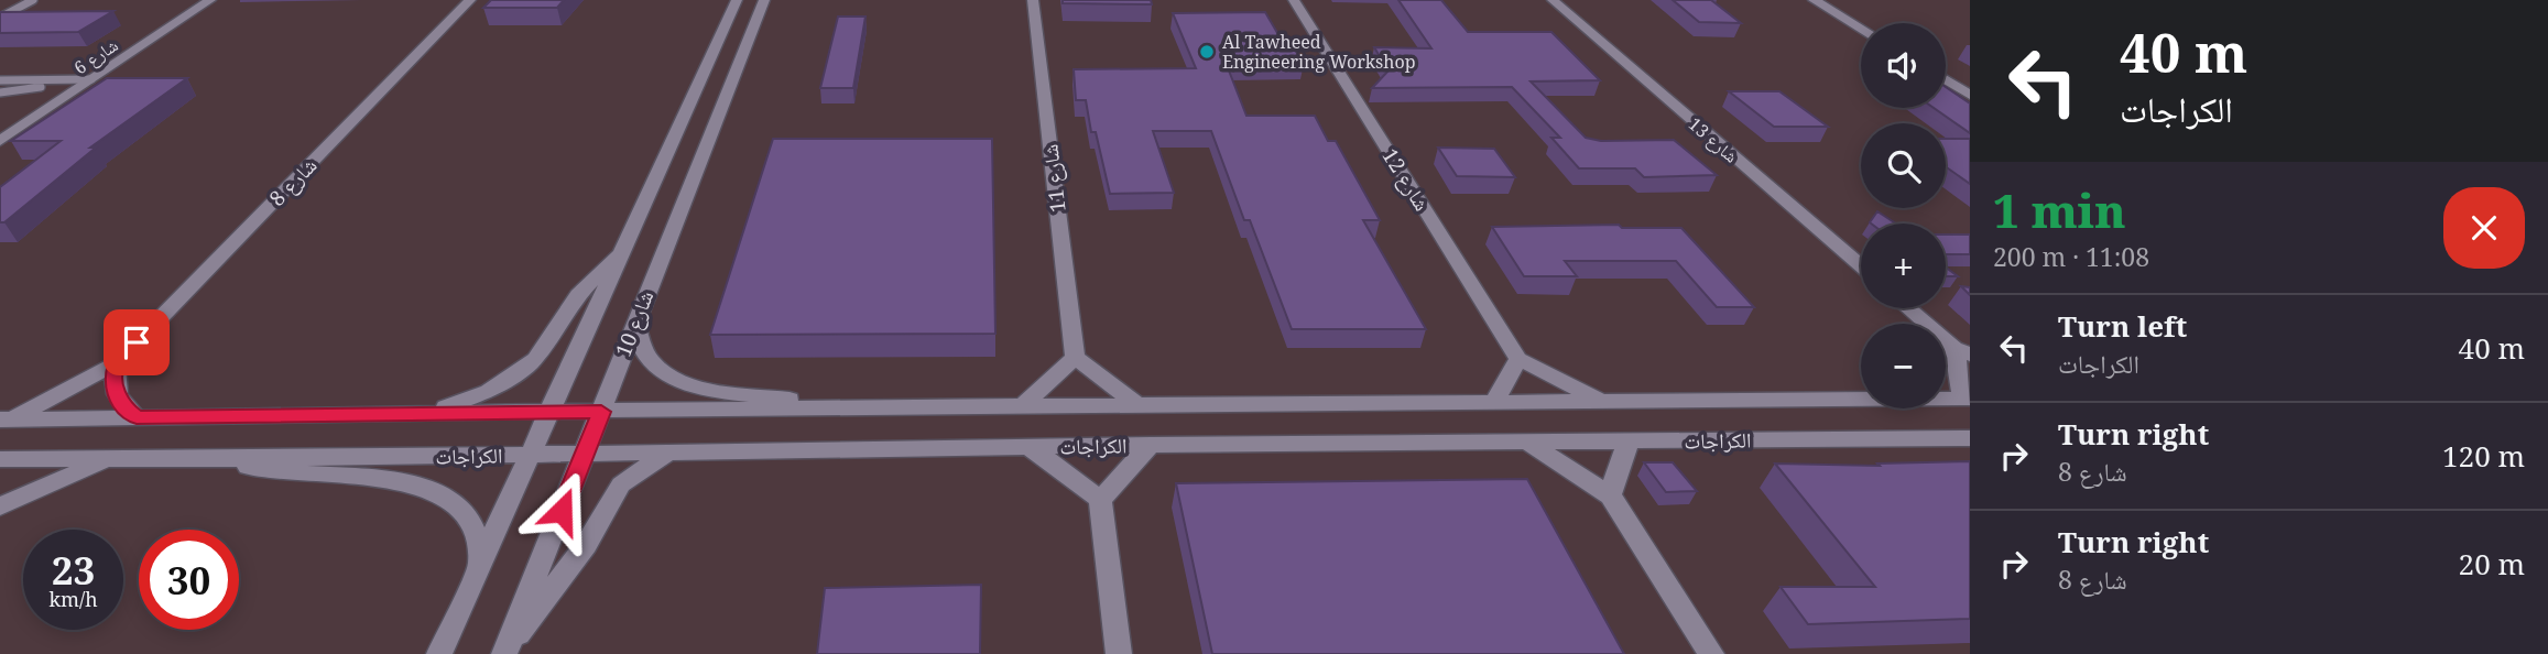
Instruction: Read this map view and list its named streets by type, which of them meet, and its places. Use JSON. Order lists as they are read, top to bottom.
{
  "streets": {
    "street": [
      "شارع 6",
      "شارع 13",
      "شارع 11",
      "شارع 12",
      "شارع 8",
      "شارع 10",
      "الكراجات"
    ]
  },
  "crossings": [
    ["شارع 8", "الكراجات"],
    ["شارع 10", "الكراجات"]
  ],
  "places": ["Al Tawheed Engineering Workshop"],
  "page": {
    "turn": ["40 m", "الكراجات"],
    "map_buttons": ["+", "−"],
    "heading": ["1 min", "200 m · 11:08"],
    "list": [
      {
        "name": "Turn left",
        "note": "الكراجات",
        "value": "40 m"
      },
      {
        "name": "Turn right",
        "note": "شارع 8",
        "value": "120 m"
      },
      {
        "name": "Turn right",
        "note": "شارع 8",
        "value": "20 m"
      }
    ],
    "speed": "23 km/h",
    "limit": "30"
  }
}
